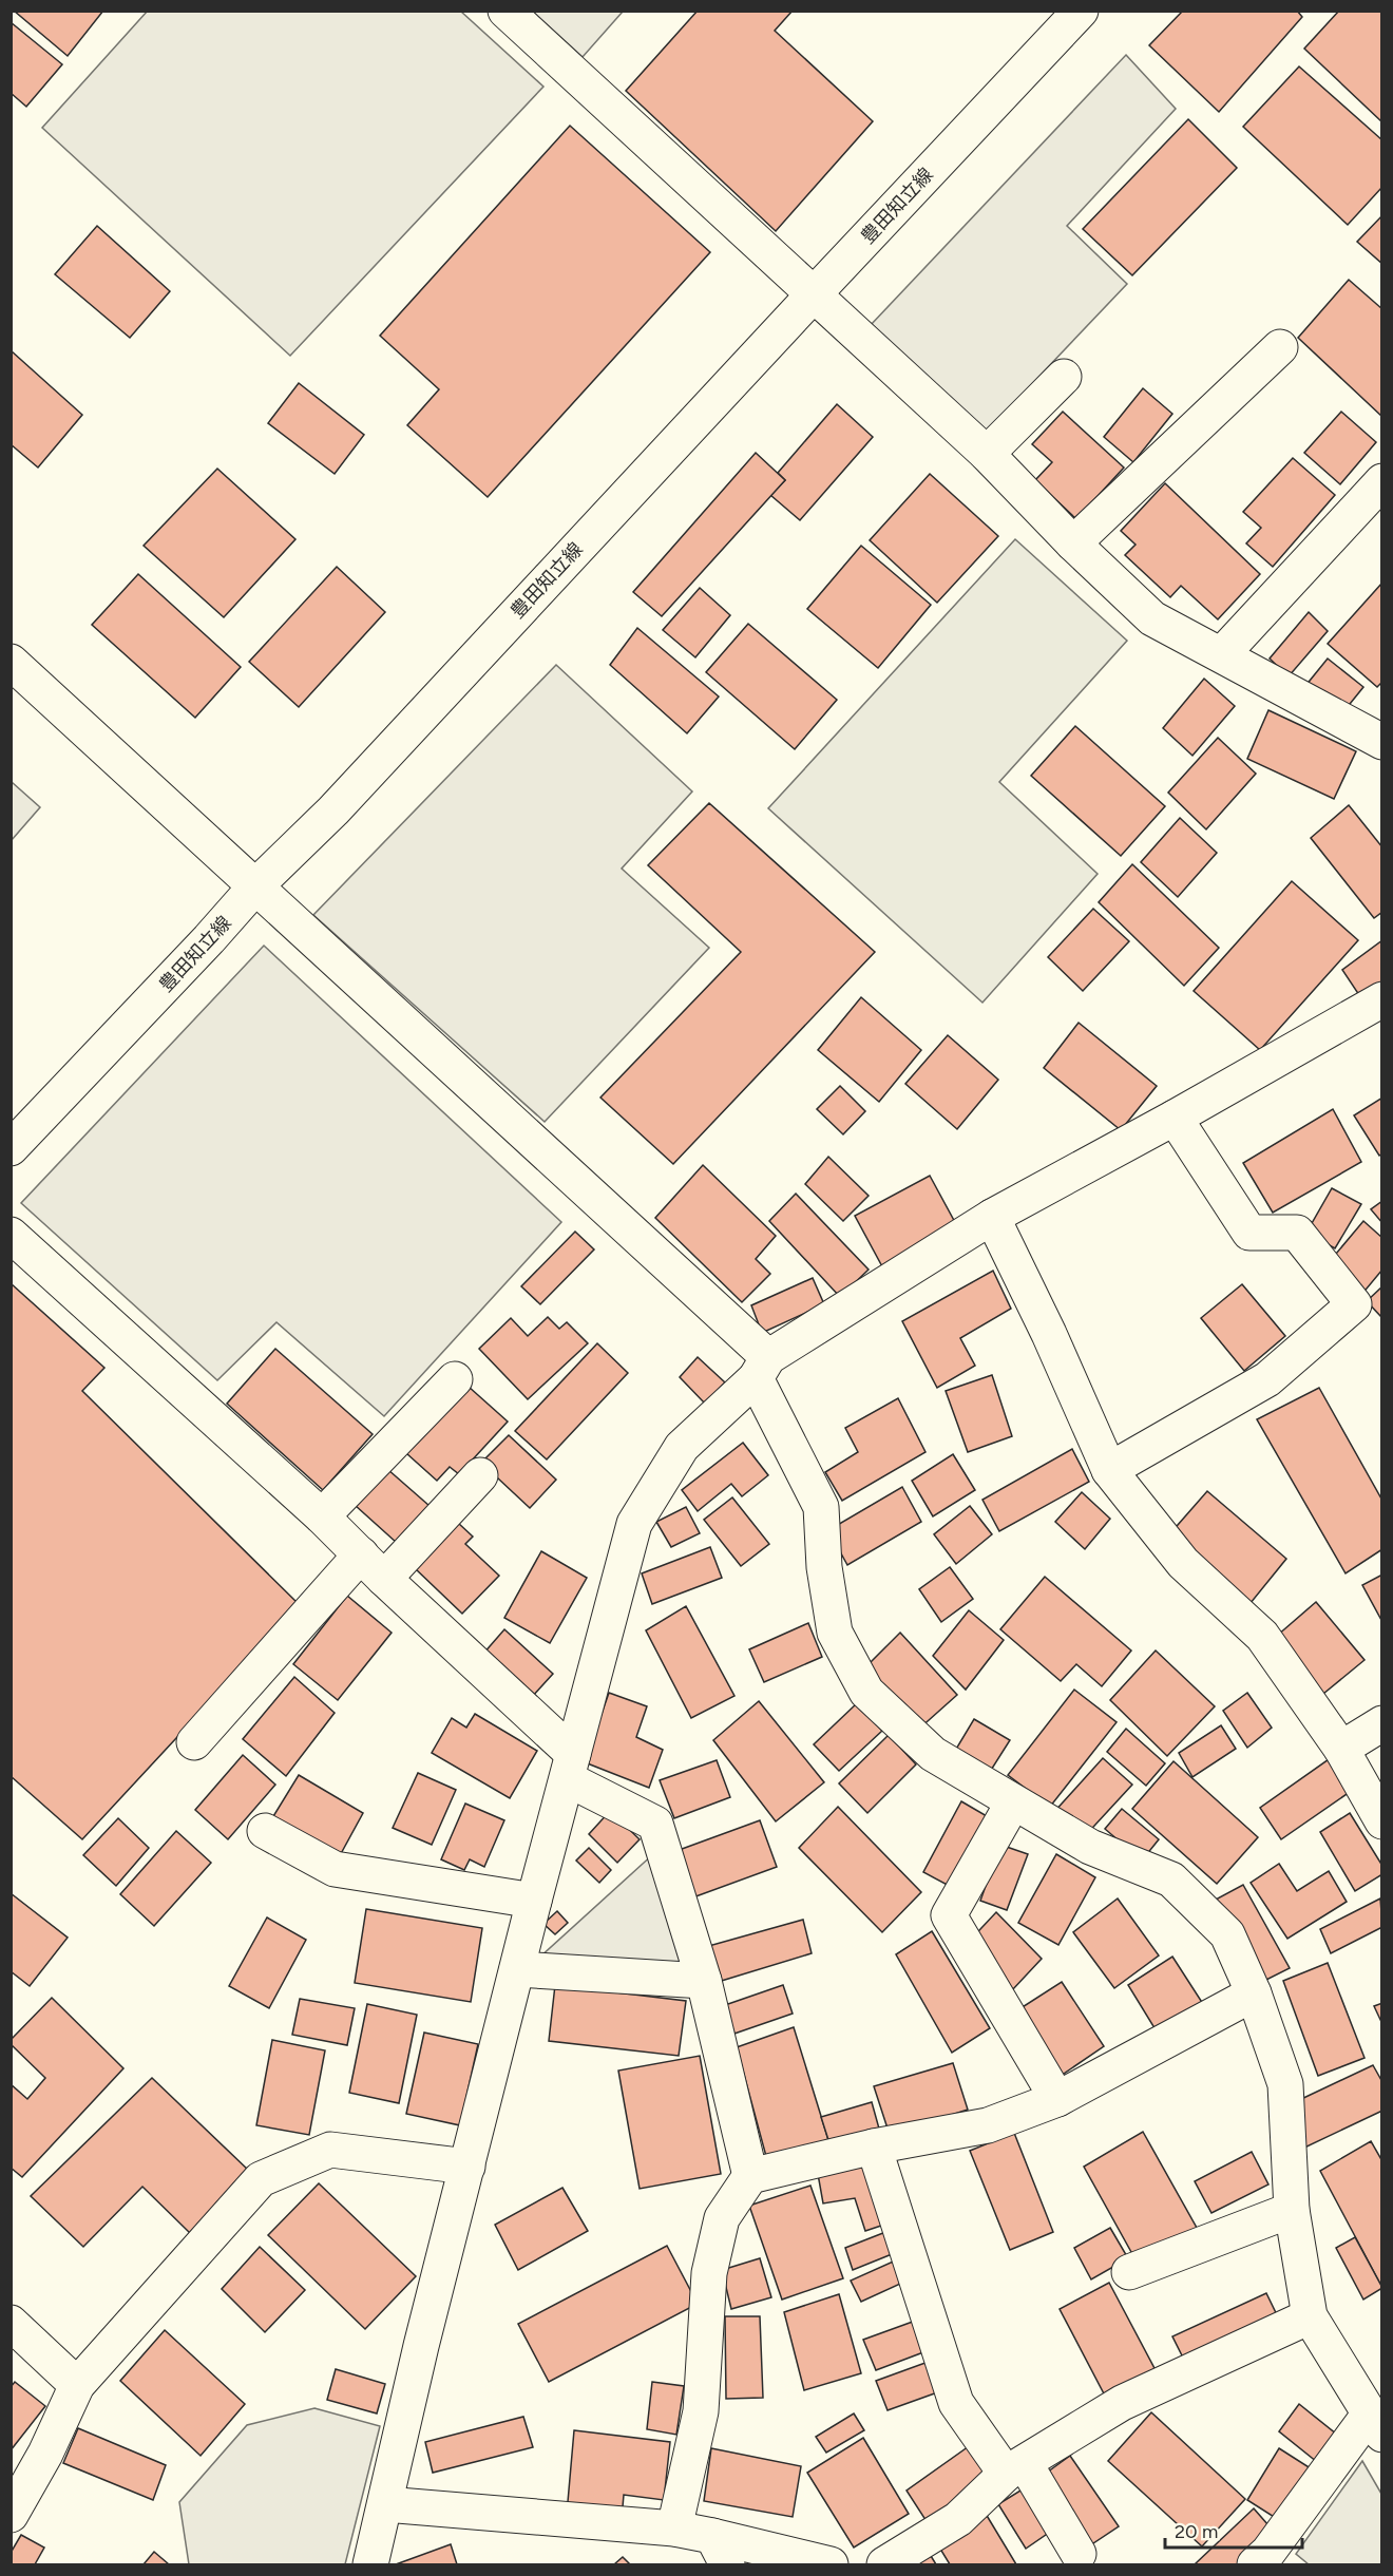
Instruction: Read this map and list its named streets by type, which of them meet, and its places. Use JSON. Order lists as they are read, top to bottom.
{
  "streets": {
    "street": ["豊田知立線"]
  },
  "scale_bar": "20 m"
}
